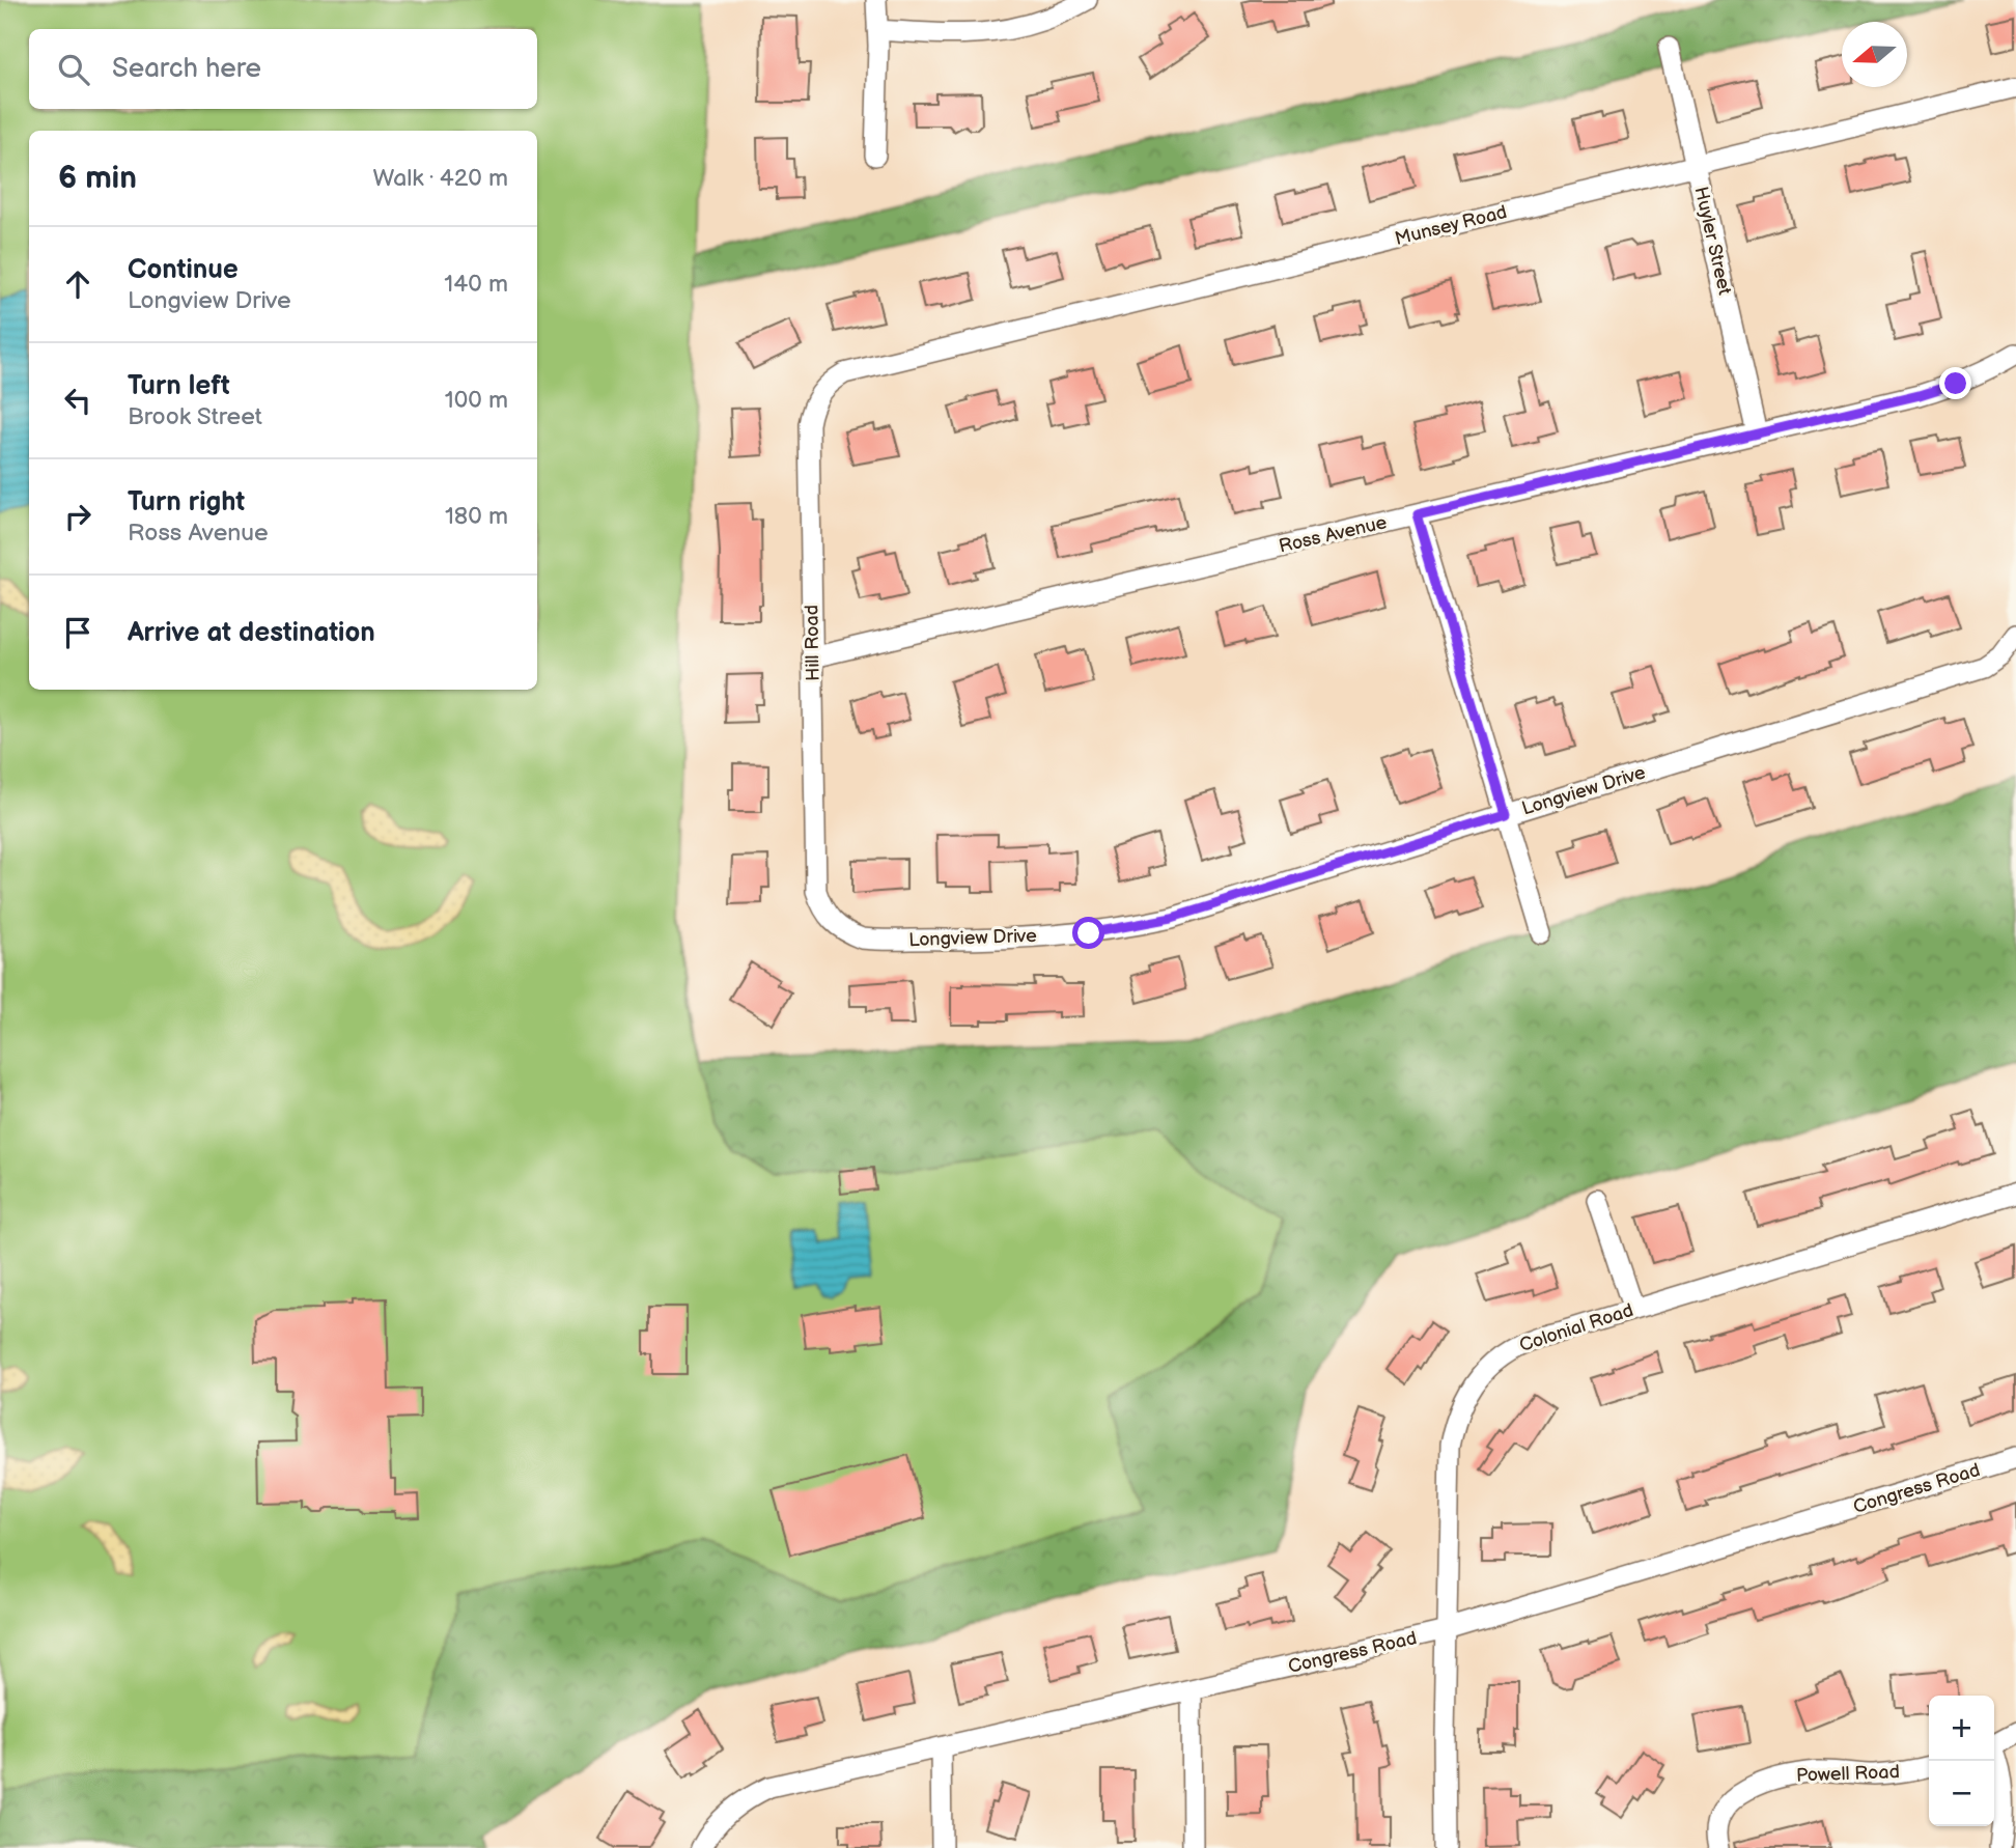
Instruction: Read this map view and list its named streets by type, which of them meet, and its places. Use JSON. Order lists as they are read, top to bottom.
{
  "streets": {
    "street": [
      "Munsey Road",
      "Huyler Street",
      "Ross Avenue",
      "Hill Road",
      "Longview Drive",
      "Colonial Road",
      "Congress Road",
      "Powell Road"
    ]
  },
  "crossings": [
    ["Munsey Road", "Huyler Street"],
    ["Munsey Road", "Hill Road"],
    ["Huyler Street", "Ross Avenue"],
    ["Ross Avenue", "Hill Road"],
    ["Hill Road", "Longview Drive"],
    ["Colonial Road", "Congress Road"]
  ],
  "north": "left",
  "page": {
    "search": "Search here",
    "heading": ["6 min", "Walk · 420 m"],
    "list": [
      ["Continue", "Longview Drive", "140 m"],
      ["Turn left", "Brook Street", "100 m"],
      ["Turn right", "Ross Avenue", "180 m"],
      "Arrive at destination"
    ],
    "map_buttons": ["+", "−"]
  }
}
